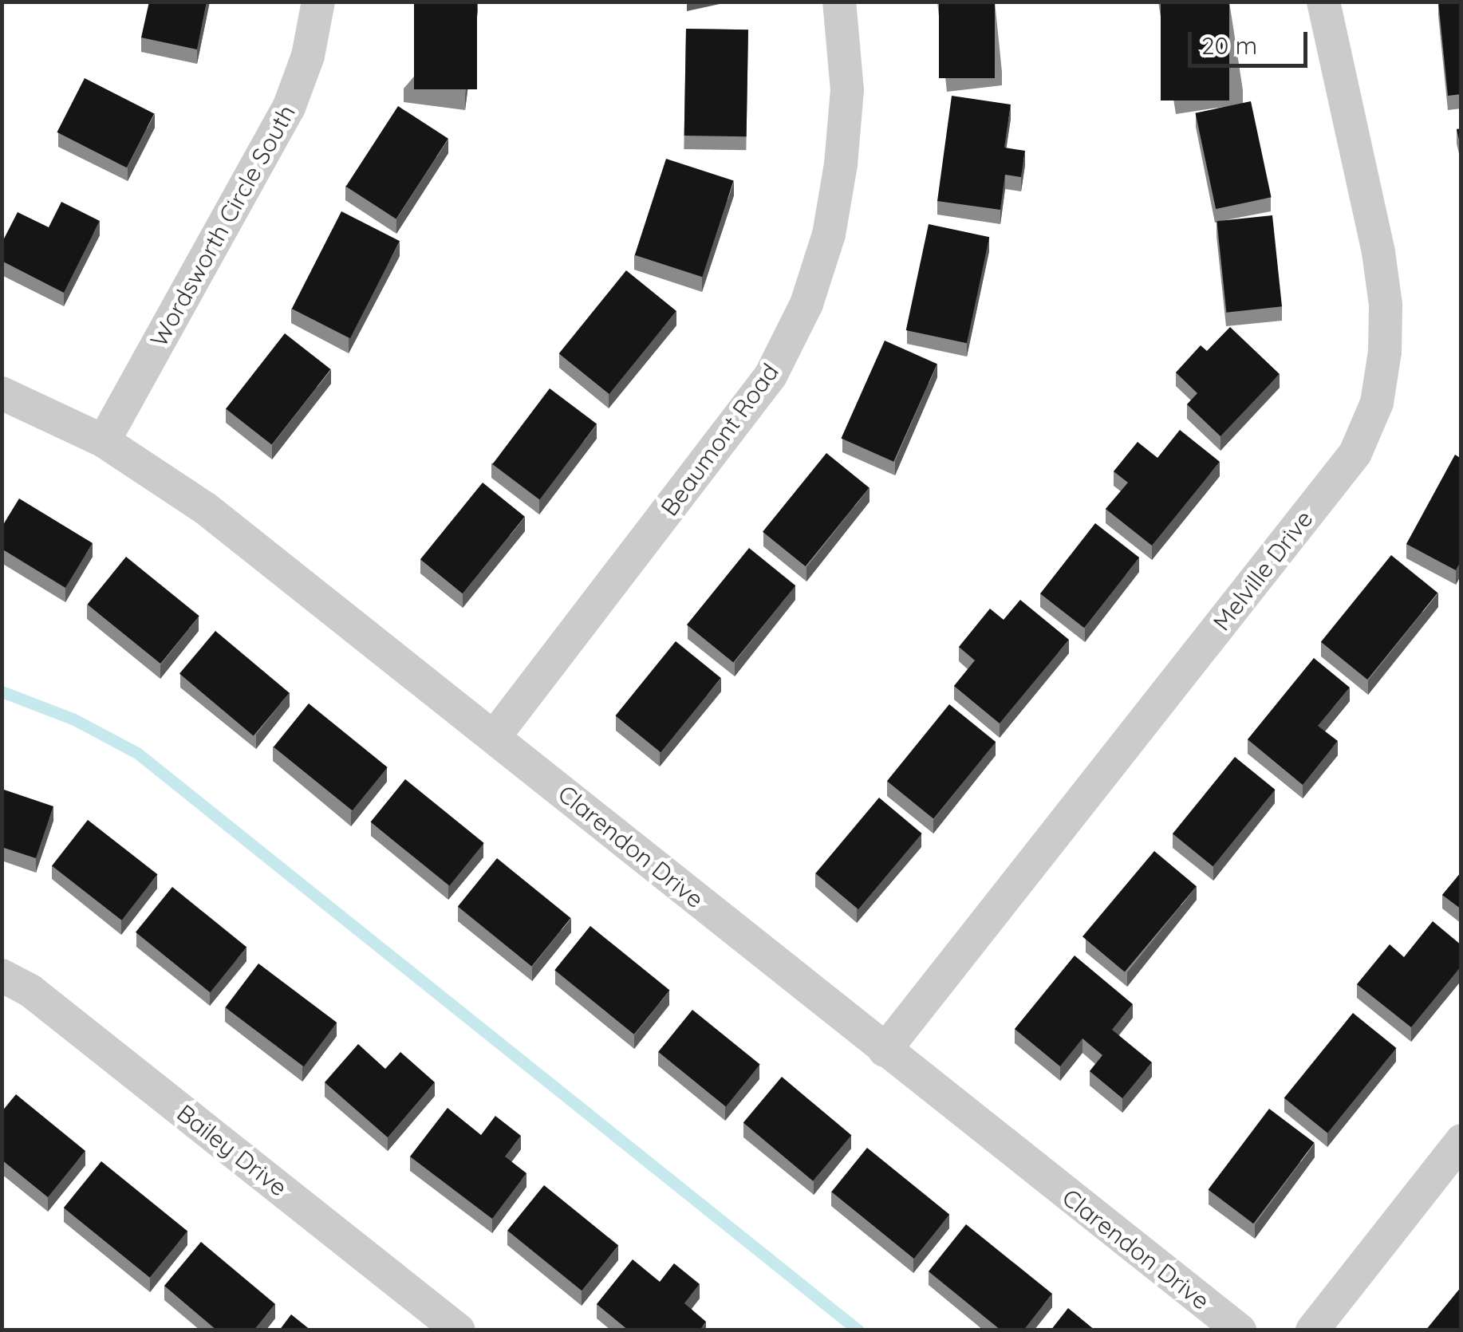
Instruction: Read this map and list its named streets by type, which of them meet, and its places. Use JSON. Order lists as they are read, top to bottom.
{
  "streets": {
    "street": [
      "Wordsworth Circle South",
      "Beaumont Road",
      "Melville Drive",
      "Clarendon Drive",
      "Bailey Drive"
    ]
  },
  "crossings": [
    ["Wordsworth Circle South", "Clarendon Drive"],
    ["Beaumont Road", "Clarendon Drive"],
    ["Melville Drive", "Clarendon Drive"]
  ],
  "scale_bar": "20 m"
}
